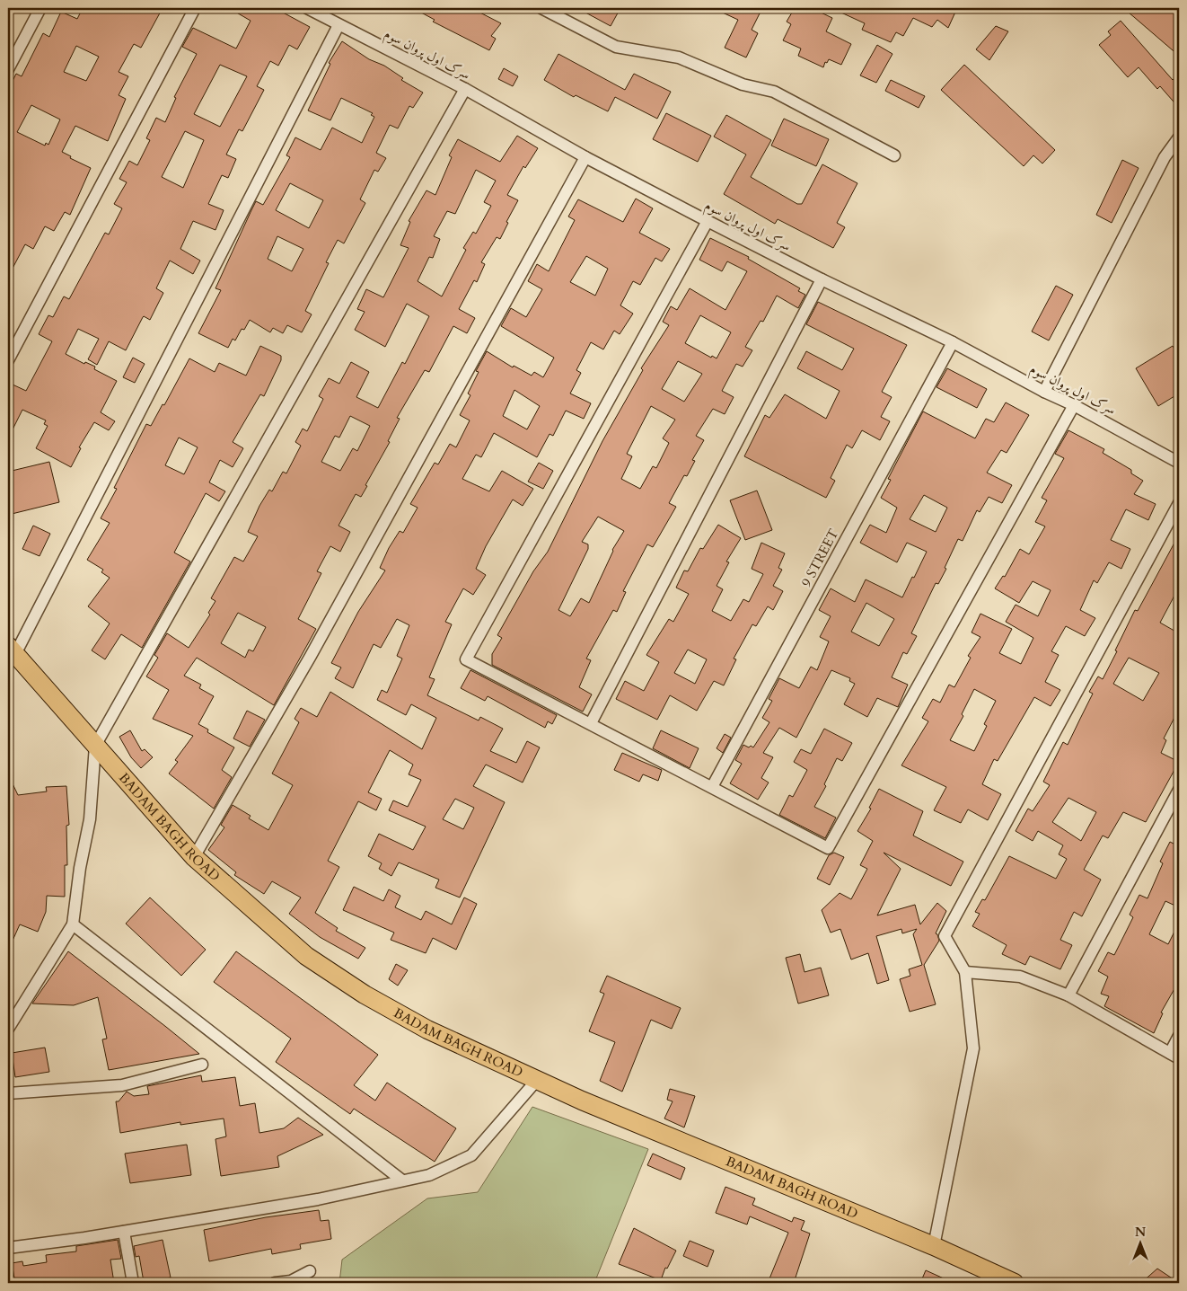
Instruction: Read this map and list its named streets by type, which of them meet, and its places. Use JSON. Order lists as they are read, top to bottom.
{
  "streets": {
    "main road": ["BADAM BAGH ROAD"],
    "street": ["سرک اول پروان سوم", "9 STREET"]
  },
  "crossings": [
    ["سرک اول پروان سوم", "9 STREET"]
  ],
  "north": "top"
}
